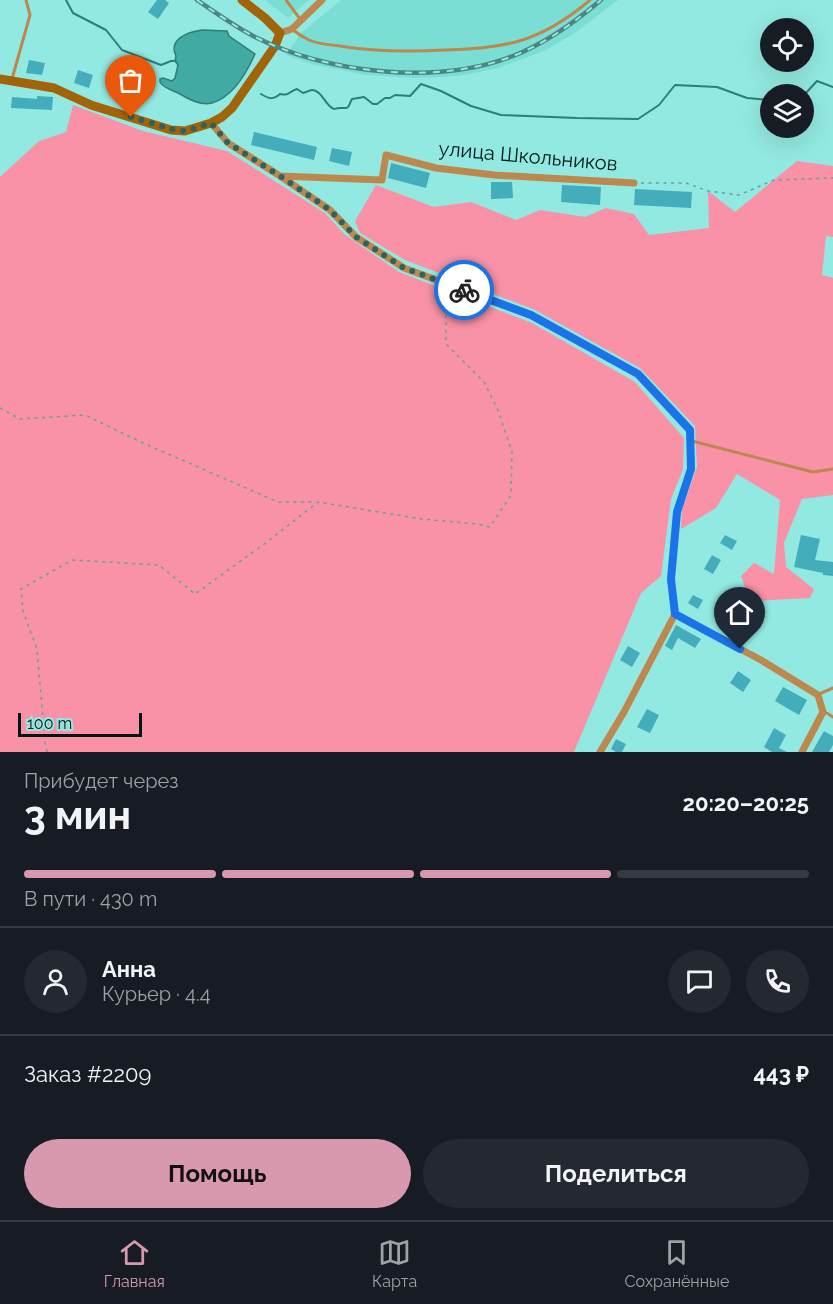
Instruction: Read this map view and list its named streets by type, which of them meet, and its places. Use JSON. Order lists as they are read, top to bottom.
{
  "streets": {
    "street": ["улица Школьников"]
  },
  "scale_bar": "100 m",
  "page": {
    "scale": "100 m",
    "heading": ["3 мин", "Прибудет через", "20:20–20:25"],
    "panel": [
      "Анна",
      "Курьер · 4.4",
      "Заказ #2209",
      "443 ₽"
    ],
    "bar": "В пути · 430 m",
    "buttons": ["Помощь", "Поделиться"],
    "tabs": ["Главная", "Карта", "Сохранённые"]
  }
}
